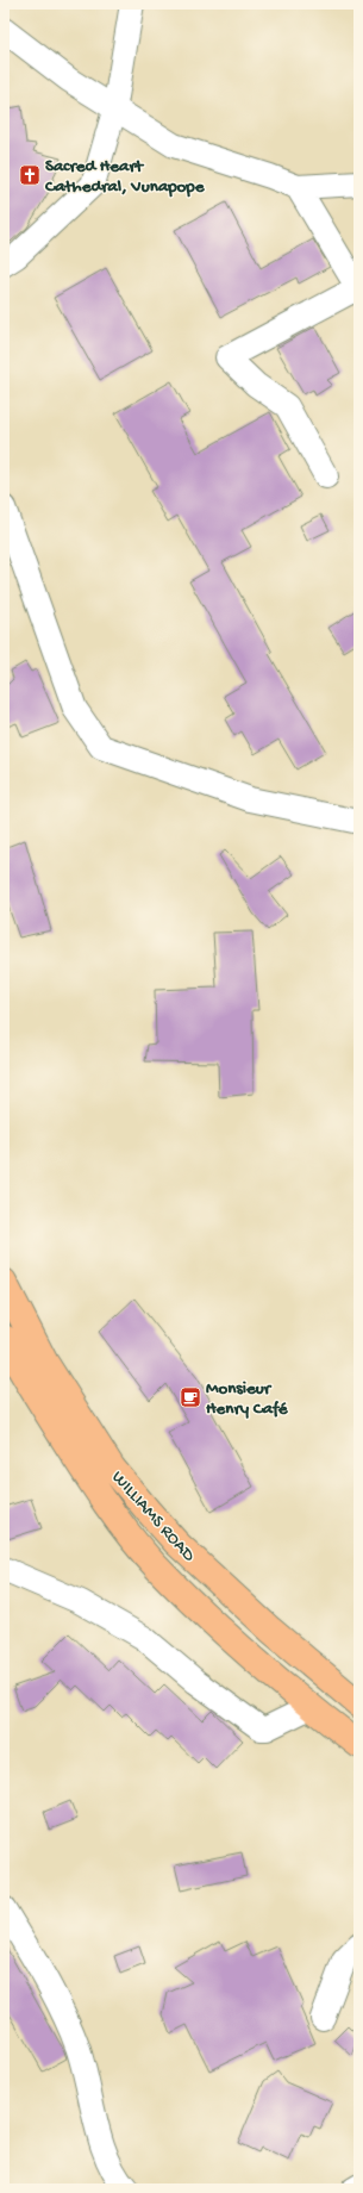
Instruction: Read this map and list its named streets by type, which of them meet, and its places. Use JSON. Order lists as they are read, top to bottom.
{
  "streets": {
    "main road": ["WILLIAMS ROAD"]
  },
  "places": {
    "church": ["Sacred Heart Cathedral, Vunapope"],
    "cafe": ["Monsieur Henry Café"]
  }
}
